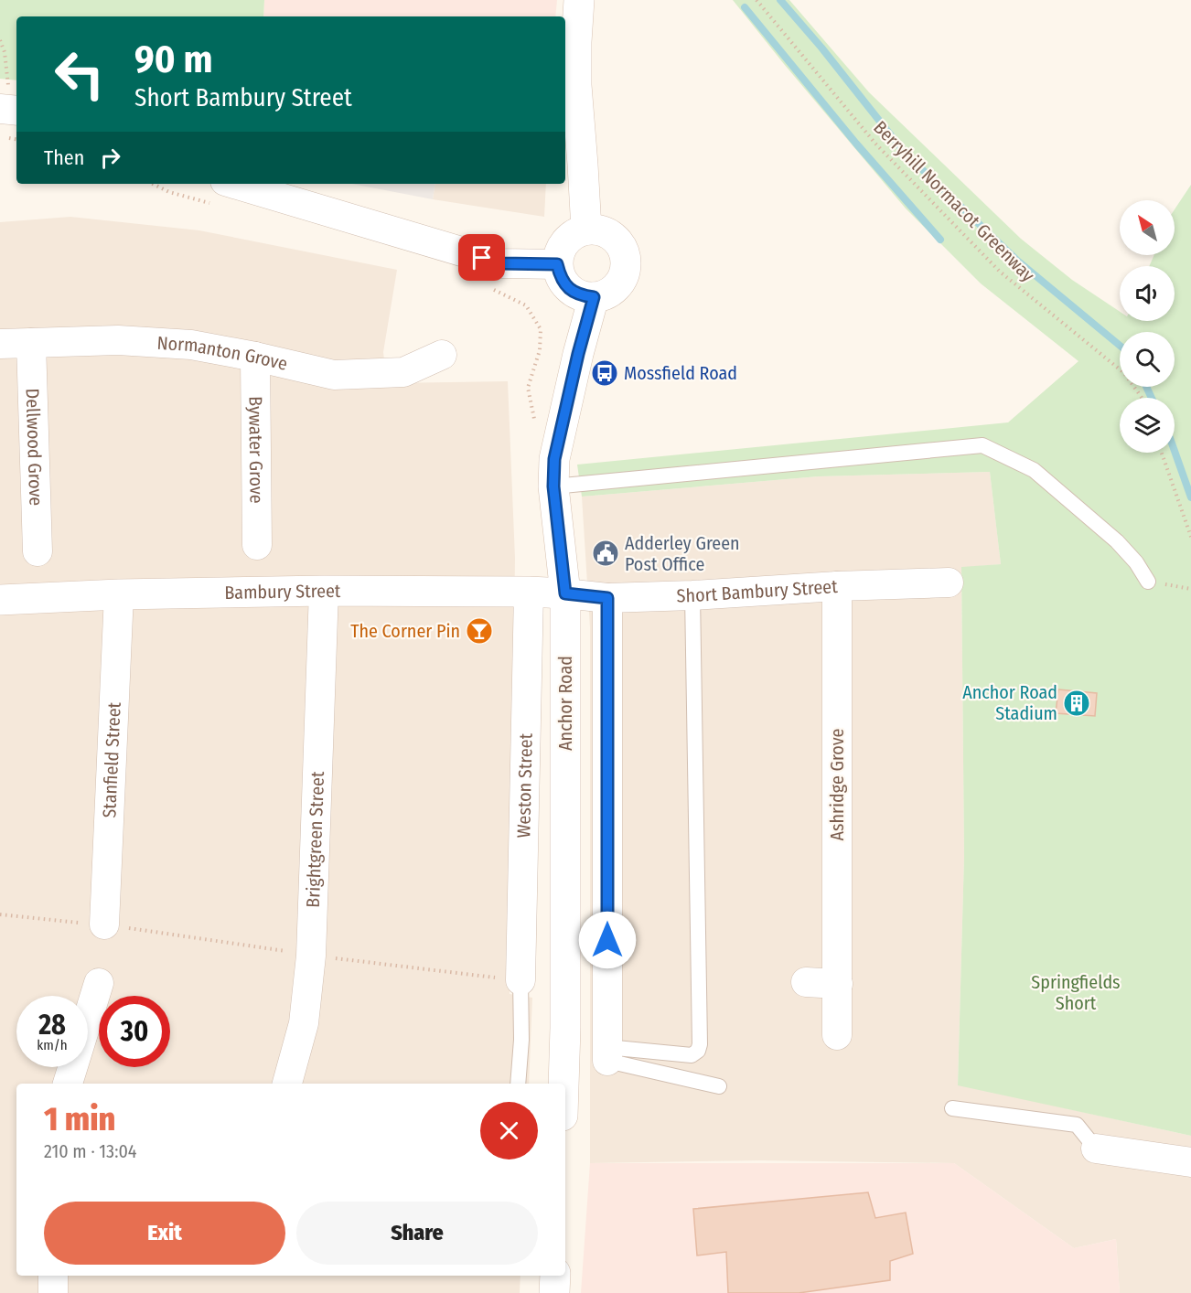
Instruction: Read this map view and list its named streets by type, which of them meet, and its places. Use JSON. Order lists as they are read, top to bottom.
{
  "streets": {
    "main road": ["Bambury Street", "Anchor Road"],
    "street": [
      "Normanton Grove",
      "Dellwood Grove",
      "Bywater Grove",
      "Short Bambury Street",
      "Stanfield Street",
      "Ashridge Grove",
      "Weston Street",
      "Brightgreen Street"
    ],
    "path": ["Berryhill Normacot Greenway"]
  },
  "crossings": [
    ["Normanton Grove", "Dellwood Grove"],
    ["Normanton Grove", "Bywater Grove"],
    ["Short Bambury Street", "Bambury Street"],
    ["Short Bambury Street", "Anchor Road"],
    ["Short Bambury Street", "Ashridge Grove"],
    ["Bambury Street", "Anchor Road"],
    ["Bambury Street", "Stanfield Street"],
    ["Bambury Street", "Weston Street"],
    ["Bambury Street", "Brightgreen Street"]
  ],
  "parks": ["Springfields Short"],
  "places": {
    "bus stop": ["Mossfield Road"],
    "public building": ["Adderley Green Post Office"],
    "bar": ["The Corner Pin"],
    "building": ["Anchor Road Stadium"]
  },
  "north": "top left",
  "page": {
    "turn": ["90 m", "Short Bambury Street"],
    "then": "Then",
    "speed": "28 km/h",
    "limit": "30",
    "heading": ["1 min", "210 m · 13:04"],
    "buttons": ["Exit", "Share"]
  }
}
